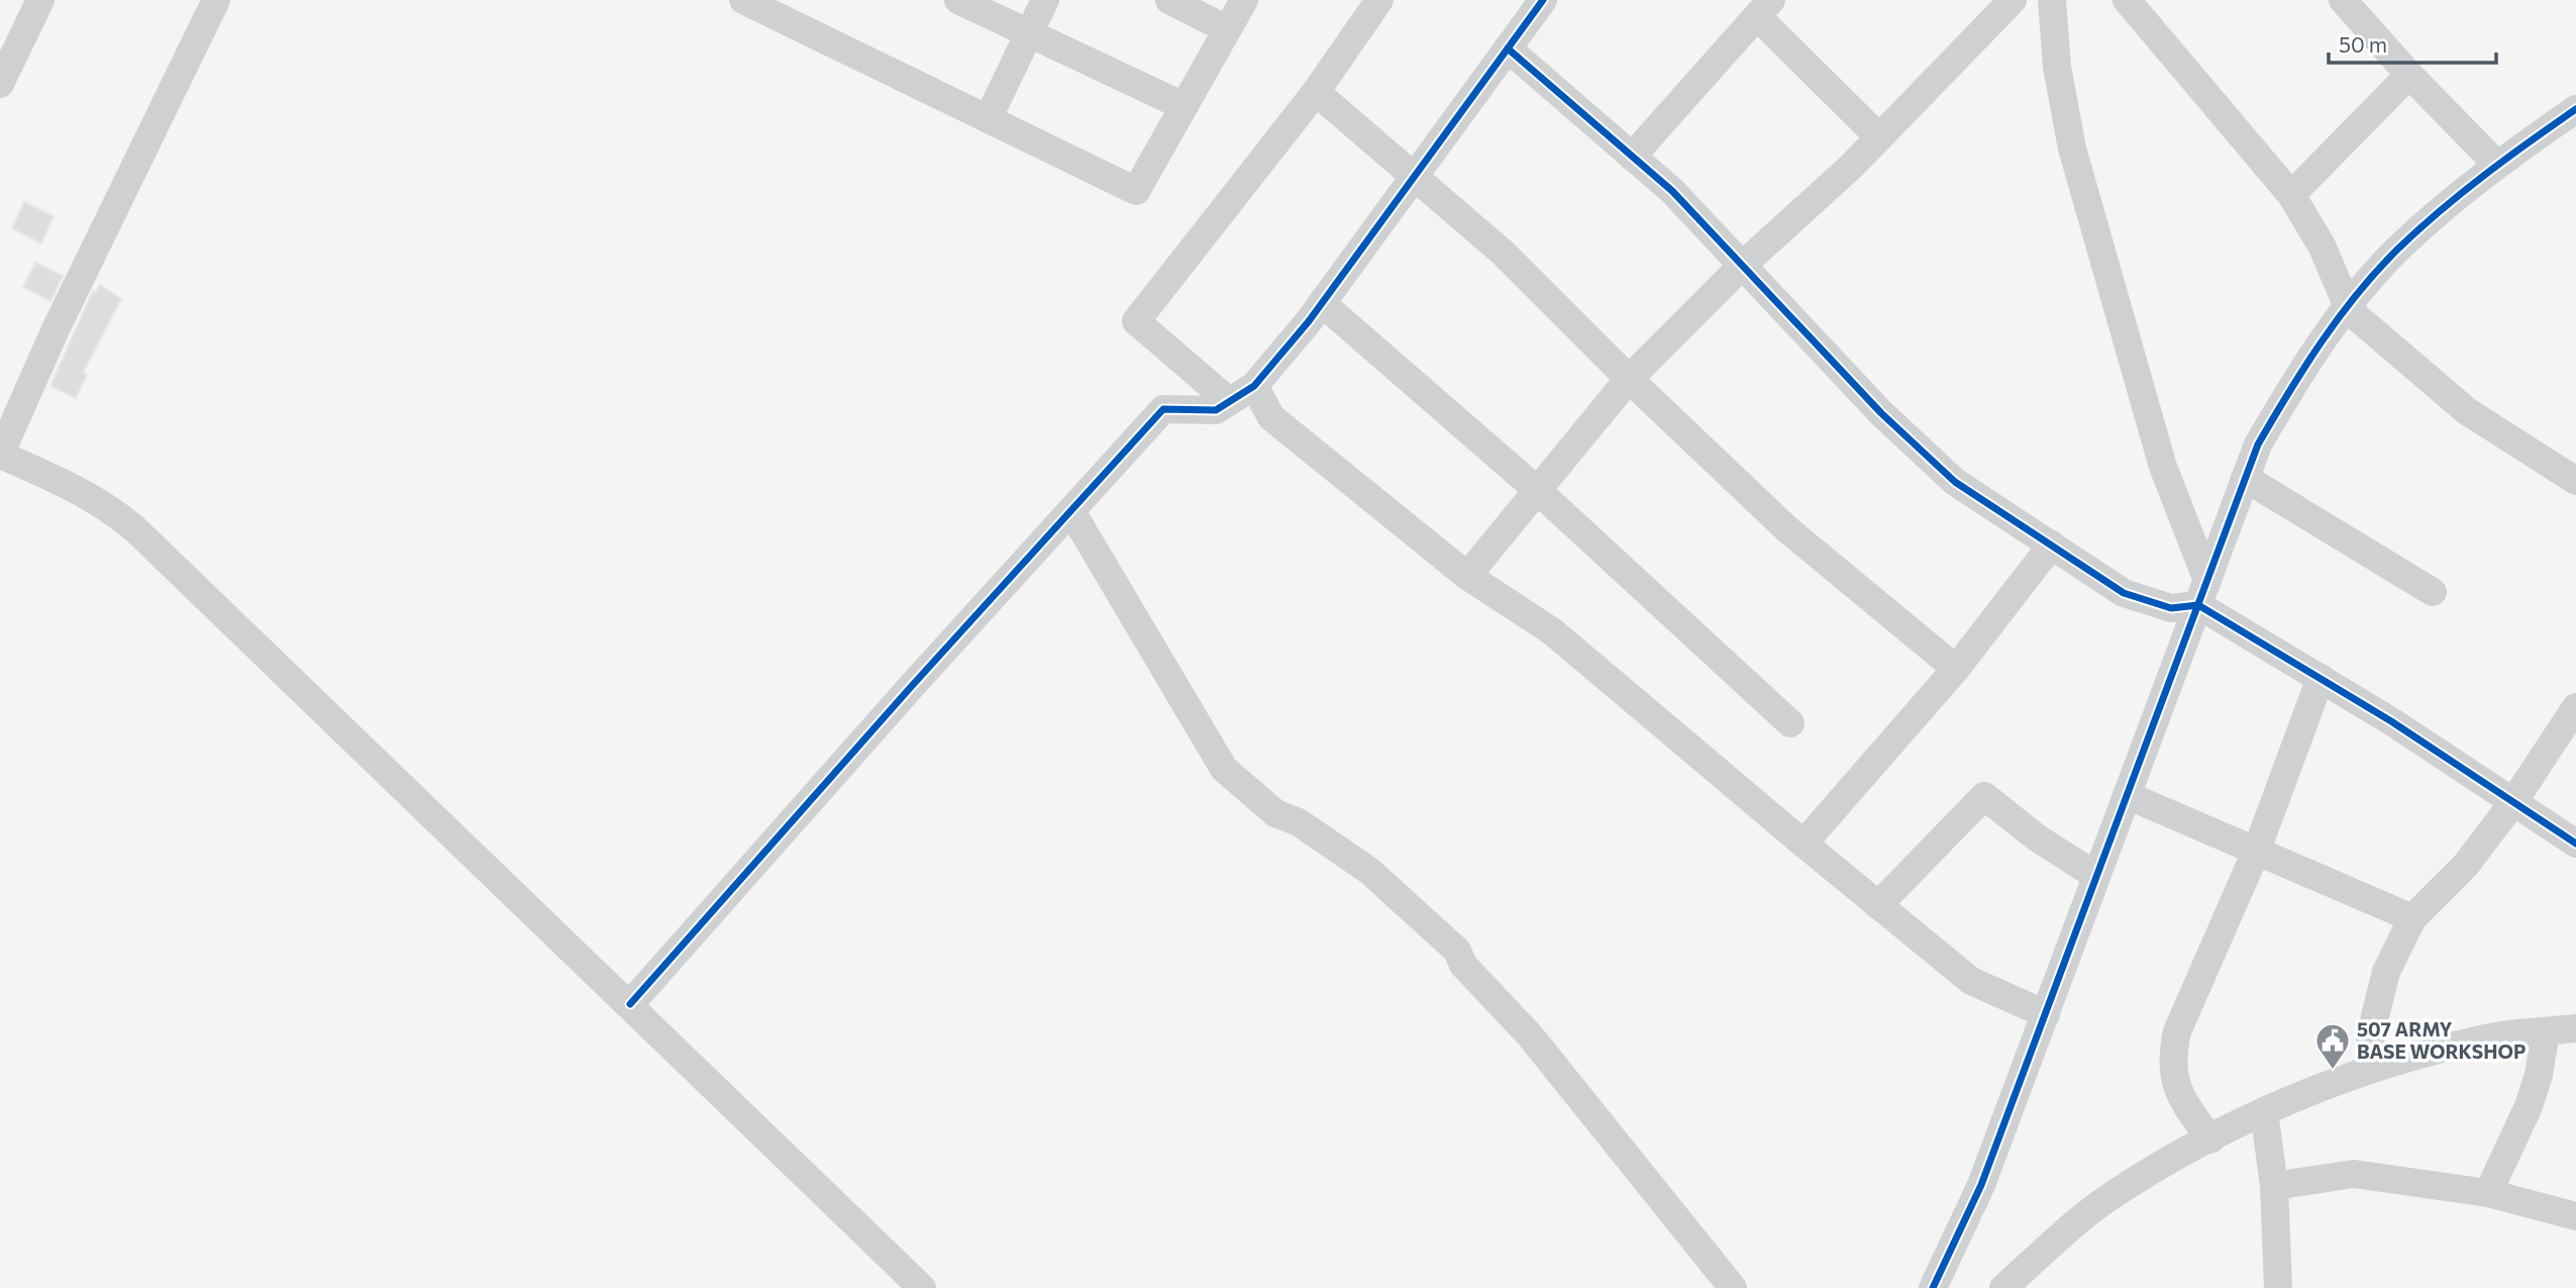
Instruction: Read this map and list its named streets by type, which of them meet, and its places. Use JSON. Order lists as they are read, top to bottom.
{
  "places": {
    "public building": ["507 ARMY BASE WORKSHOP"]
  },
  "scale_bar": "50 m"
}
